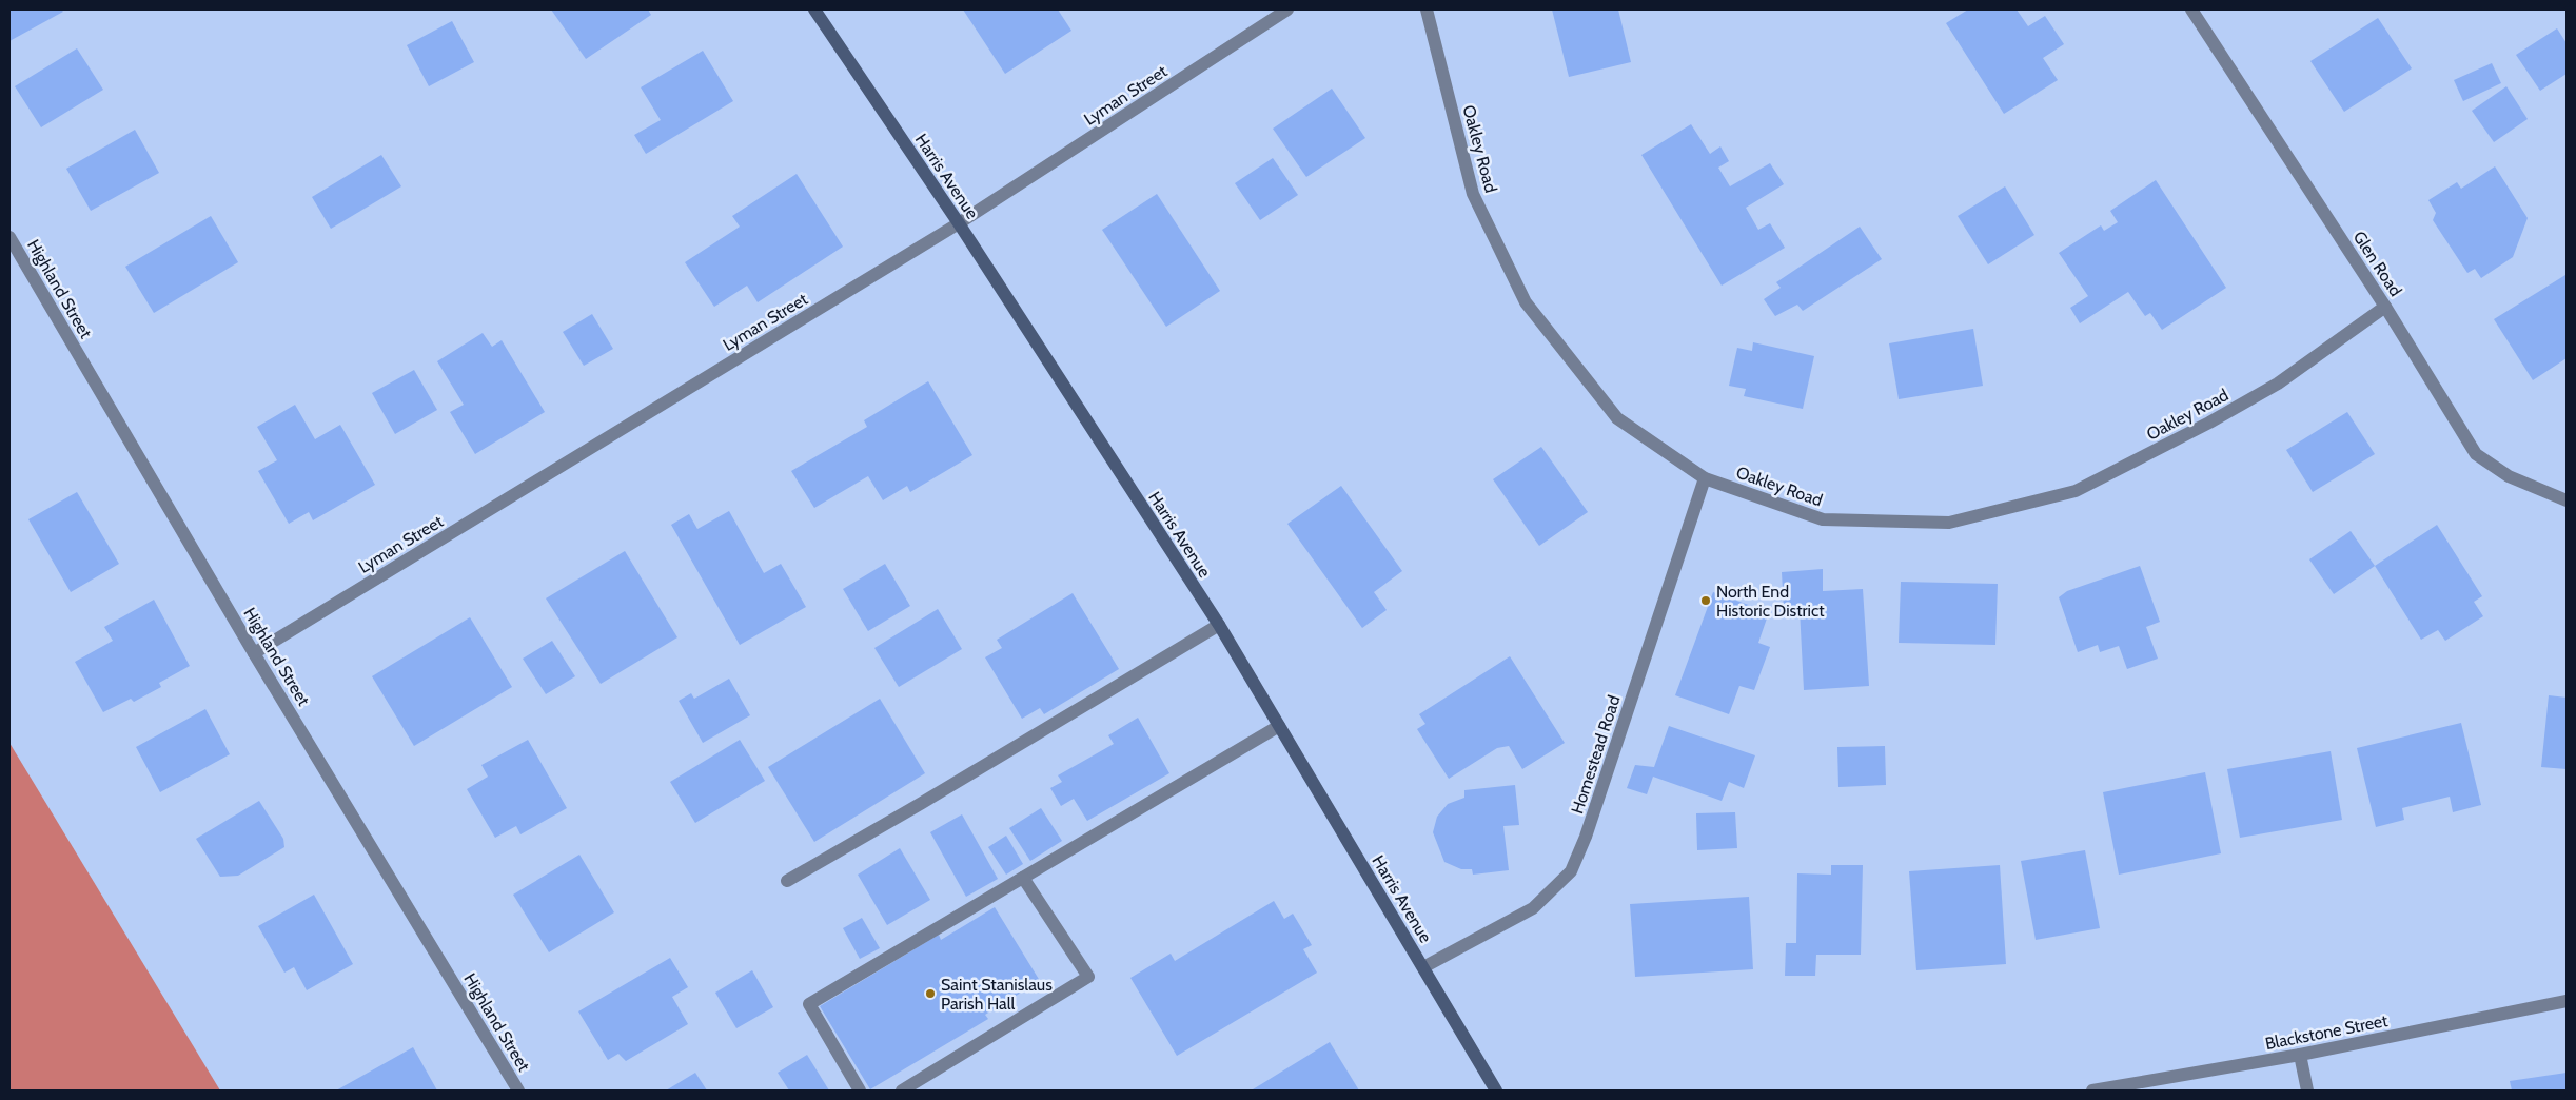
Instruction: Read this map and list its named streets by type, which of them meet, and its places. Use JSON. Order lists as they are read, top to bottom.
{
  "streets": {
    "main road": ["Harris Avenue"],
    "street": [
      "Lyman Street",
      "Oakley Road",
      "Glen Road",
      "Highland Street",
      "Homestead Road",
      "Blackstone Street"
    ]
  },
  "crossings": [
    ["Lyman Street", "Harris Avenue"],
    ["Lyman Street", "Highland Street"],
    ["Oakley Road", "Glen Road"],
    ["Oakley Road", "Homestead Road"],
    ["Harris Avenue", "Homestead Road"]
  ],
  "places": ["North End Historic District", "Saint Stanislaus Parish Hall"]
}
